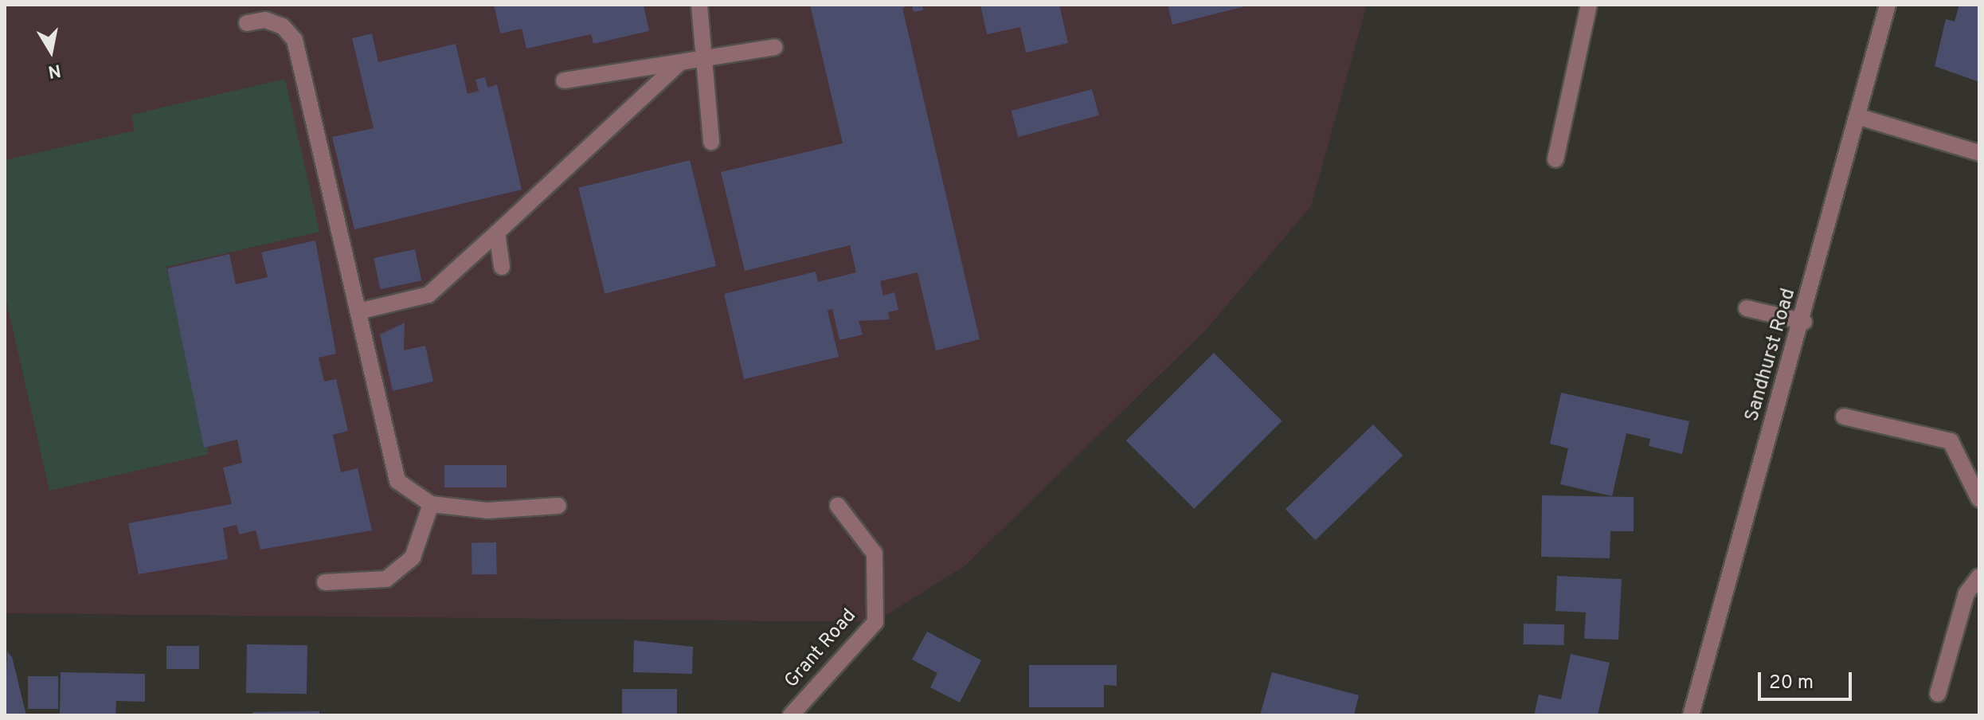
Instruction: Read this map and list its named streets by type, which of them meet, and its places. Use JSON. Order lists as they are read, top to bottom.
{
  "streets": {
    "street": ["Sandhurst Road", "Grant Road"]
  },
  "scale_bar": "20 m",
  "north": "bottom"
}
